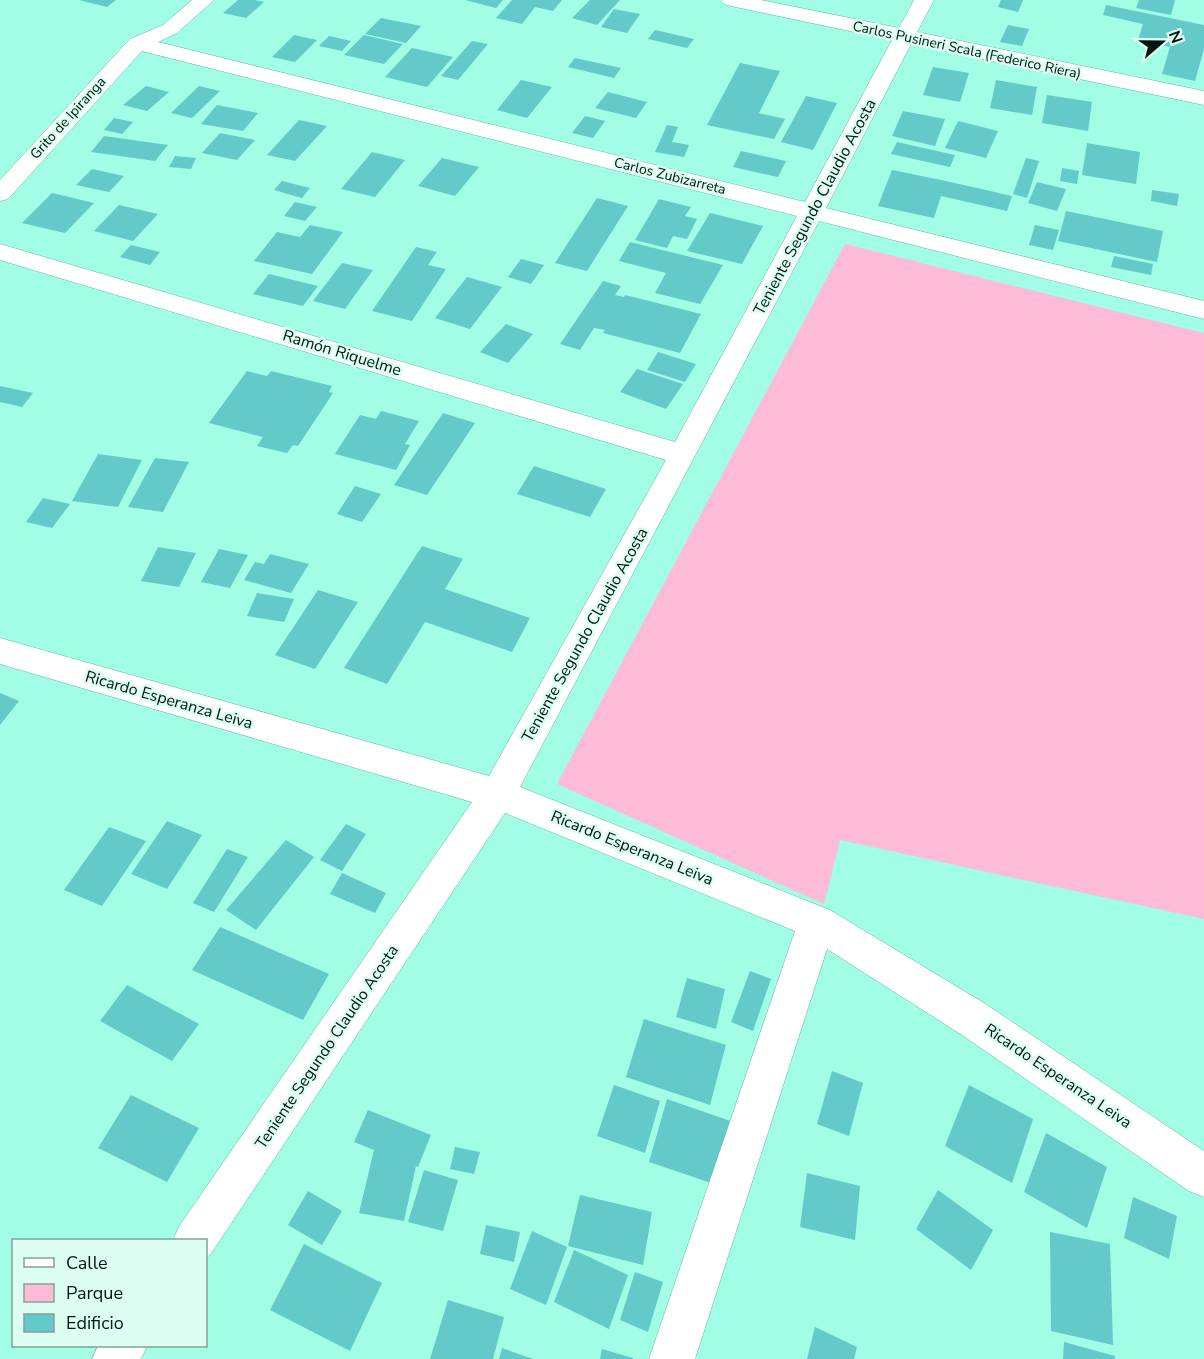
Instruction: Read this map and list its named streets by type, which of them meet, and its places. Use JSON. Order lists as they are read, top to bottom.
{
  "streets": {
    "street": [
      "Carlos Pusineri Scala (Federico Riera)",
      "Grito de Ipiranga",
      "Carlos Zubizarreta",
      "Teniente Segundo Claudio Acosta",
      "Ramón Riquelme",
      "Ricardo Esperanza Leiva"
    ]
  },
  "crossings": [
    ["Carlos Pusineri Scala (Federico Riera)", "Teniente Segundo Claudio Acosta"],
    ["Grito de Ipiranga", "Carlos Zubizarreta"],
    ["Carlos Zubizarreta", "Teniente Segundo Claudio Acosta"],
    ["Teniente Segundo Claudio Acosta", "Ramón Riquelme"],
    ["Teniente Segundo Claudio Acosta", "Ricardo Esperanza Leiva"]
  ],
  "legend": ["Calle", "Parque", "Edificio"],
  "north": "right"
}
